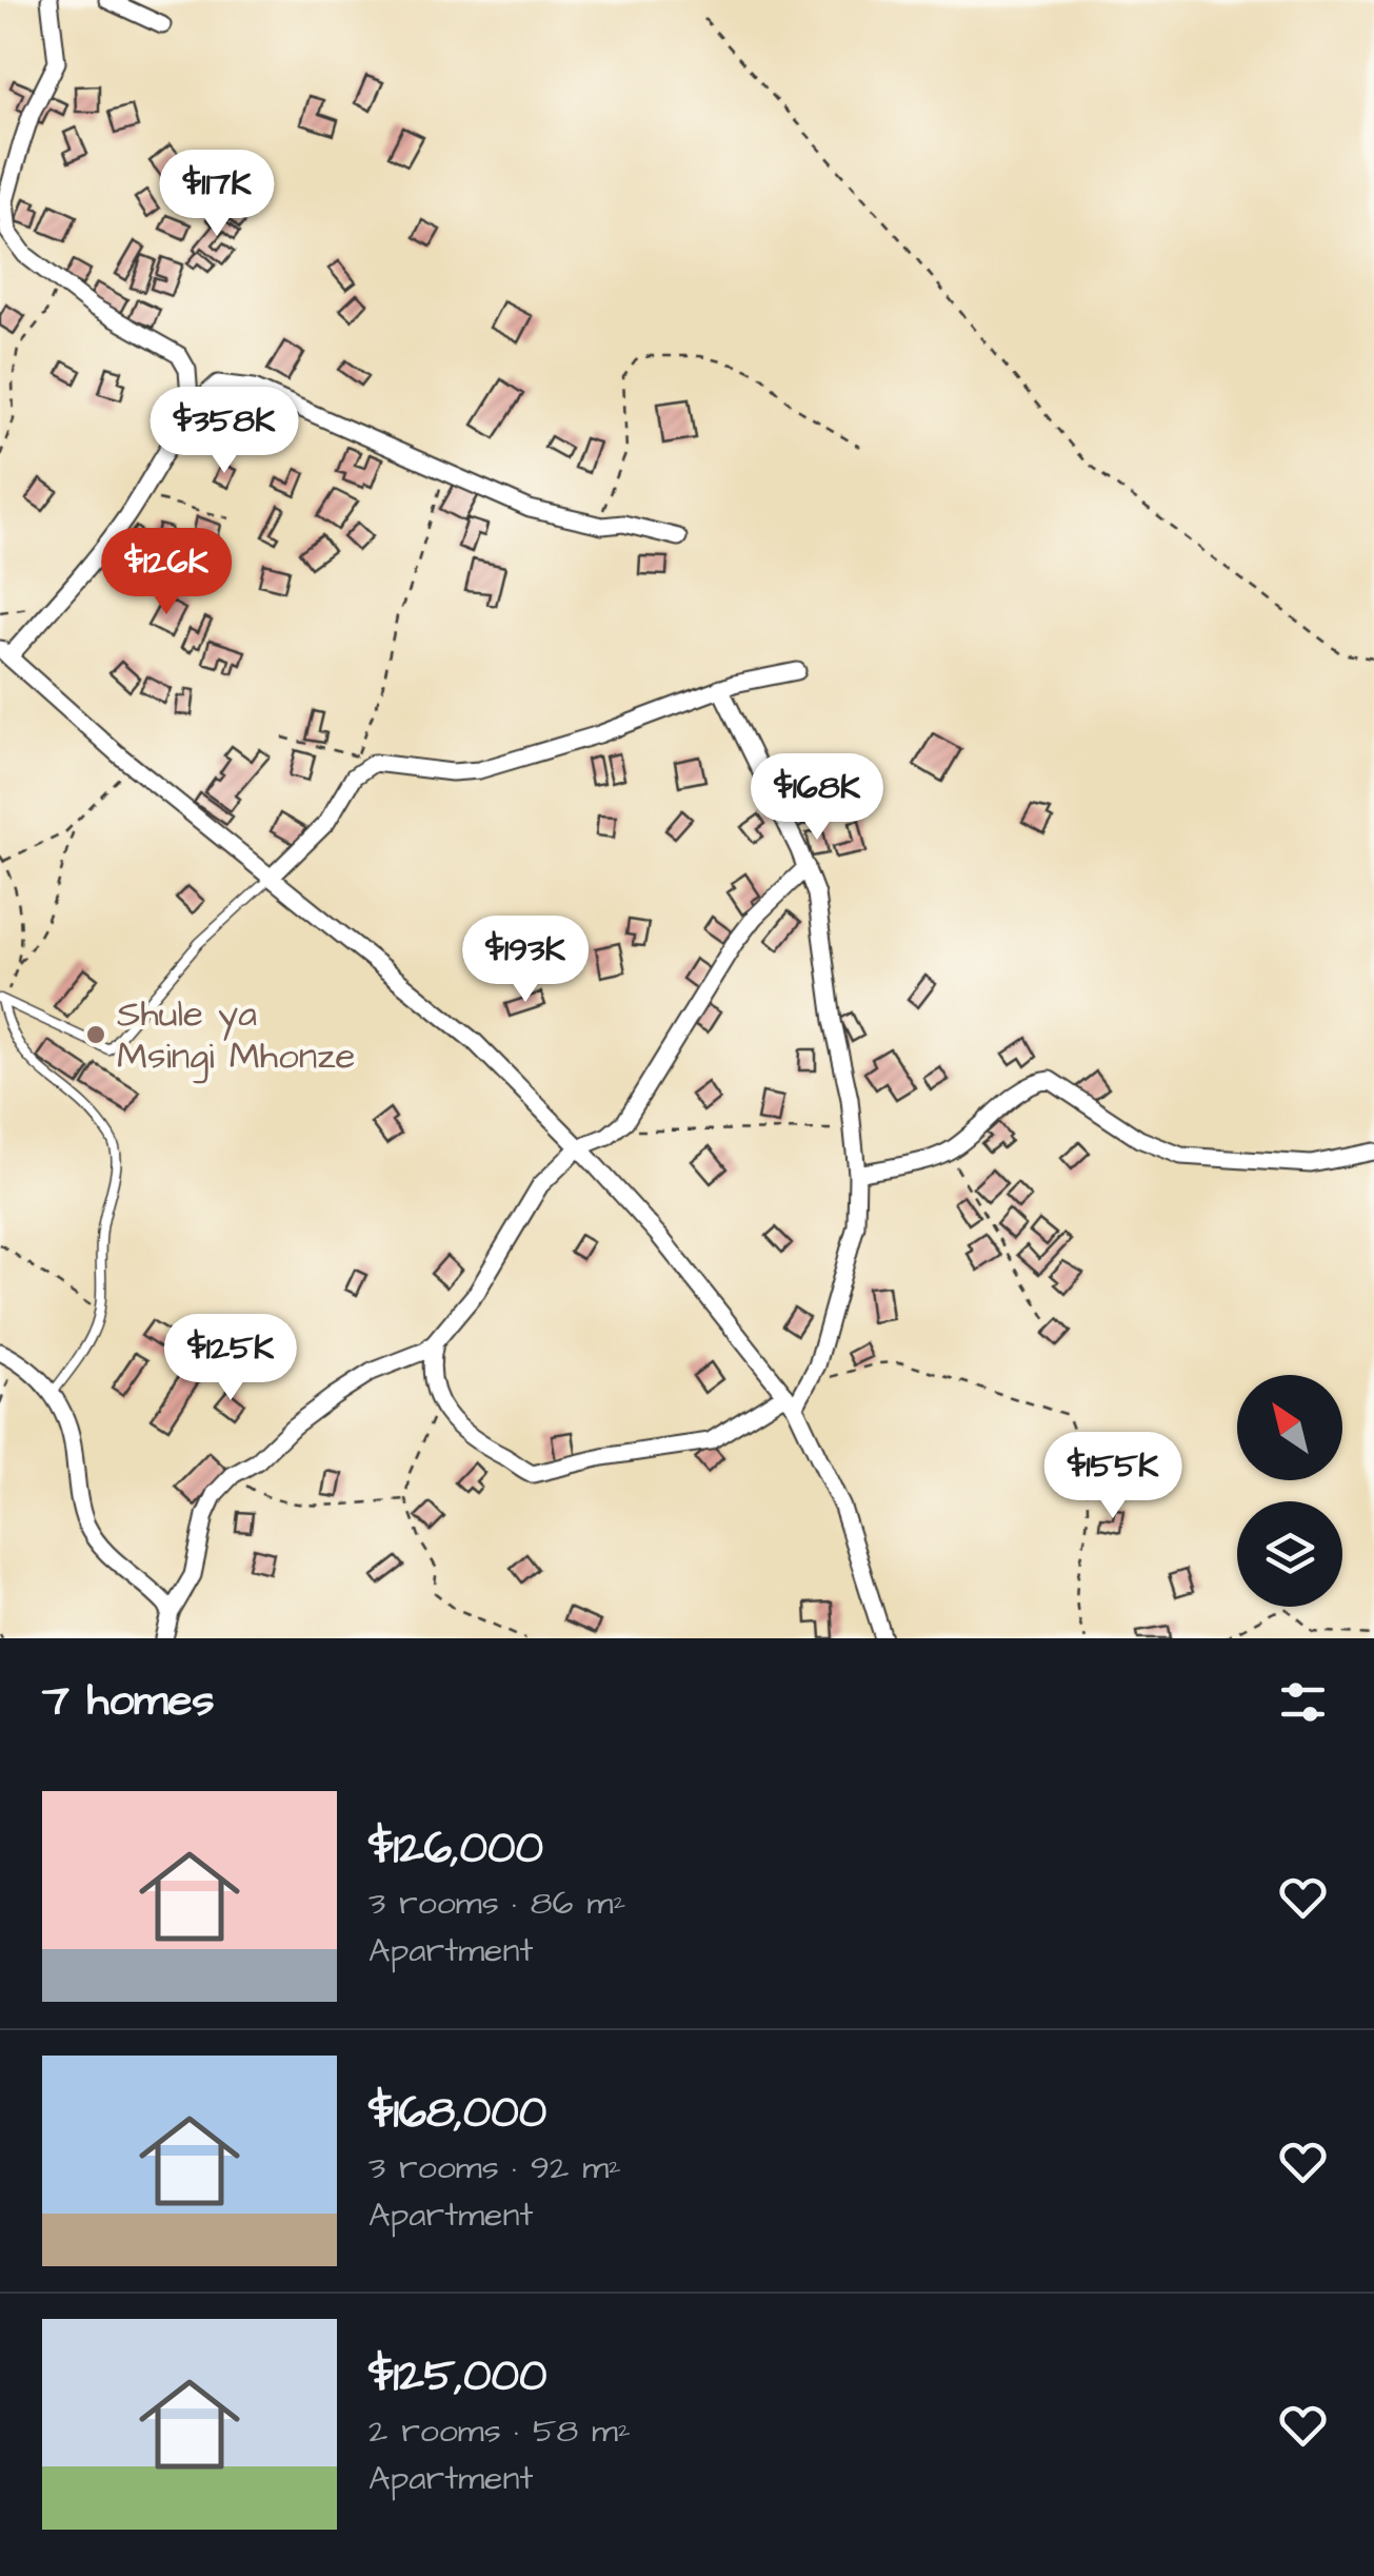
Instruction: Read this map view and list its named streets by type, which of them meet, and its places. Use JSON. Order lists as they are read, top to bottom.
{
  "places": ["Shule ya Msingi Mhonze"],
  "north": "top left",
  "page": {
    "price": [
      "$117K",
      "$358K",
      "$126K",
      "$168K",
      "$193K",
      "$125K",
      "$155K"
    ],
    "heading": "7 homes",
    "list": [
      {
        "name": "$126,000",
        "note": "3 rooms · 86 m² · Apartment"
      },
      {
        "name": "$168,000",
        "note": "3 rooms · 92 m² · Apartment"
      },
      {
        "name": "$125,000",
        "note": "2 rooms · 58 m² · Apartment"
      }
    ]
  }
}
